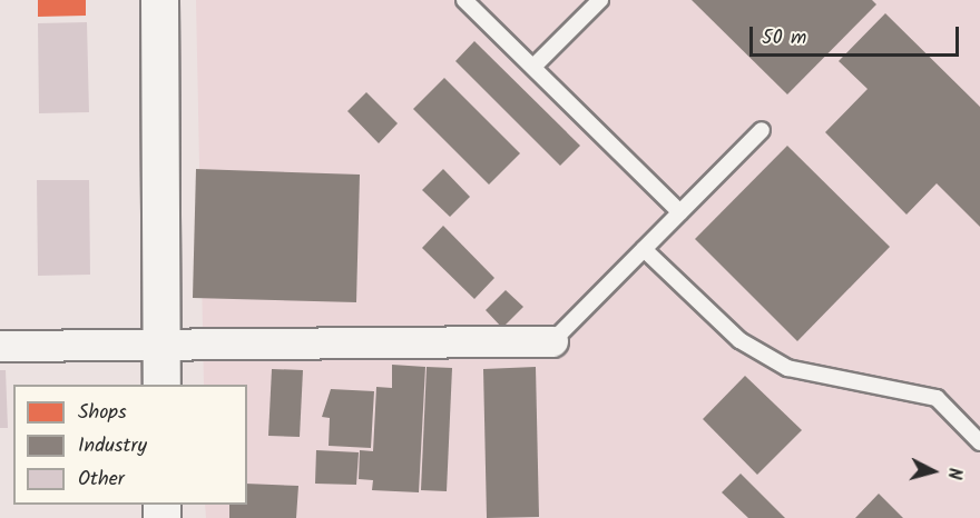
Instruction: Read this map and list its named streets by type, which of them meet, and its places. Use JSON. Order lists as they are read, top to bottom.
{
  "legend": ["Shops", "Industry", "Other"],
  "scale_bar": "50 m",
  "north": "right"
}
